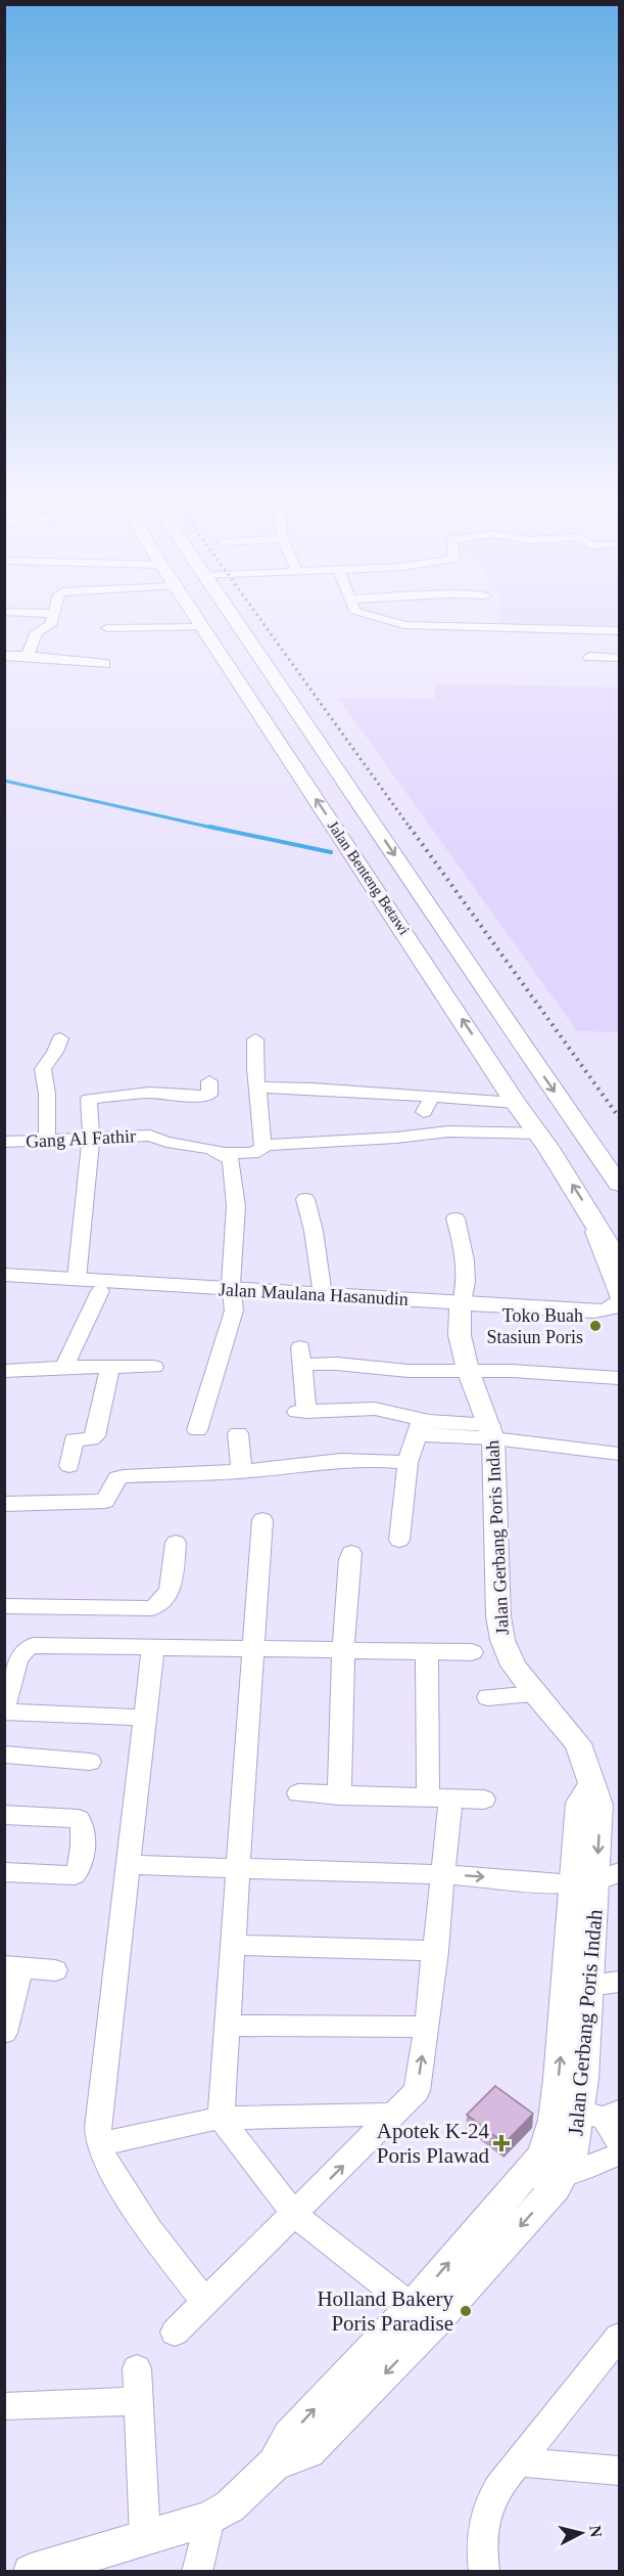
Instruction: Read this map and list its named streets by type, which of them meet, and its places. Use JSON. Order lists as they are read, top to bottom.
{
  "streets": {
    "main road": ["Jalan Benteng Betawi"],
    "street": ["Gang Al Fathir", "Jalan Maulana Hasanudin", "Jalan Gerbang Poris Indah"]
  },
  "crossings": [
    ["Jalan Benteng Betawi", "Gang Al Fathir"],
    ["Jalan Maulana Hasanudin", "Jalan Gerbang Poris Indah"]
  ],
  "places": {
    "other": ["Toko Buah Stasiun Poris", "Holland Bakery Poris Paradise"],
    "health": ["Apotek K-24 Poris Plawad"]
  },
  "north": "right"
}
